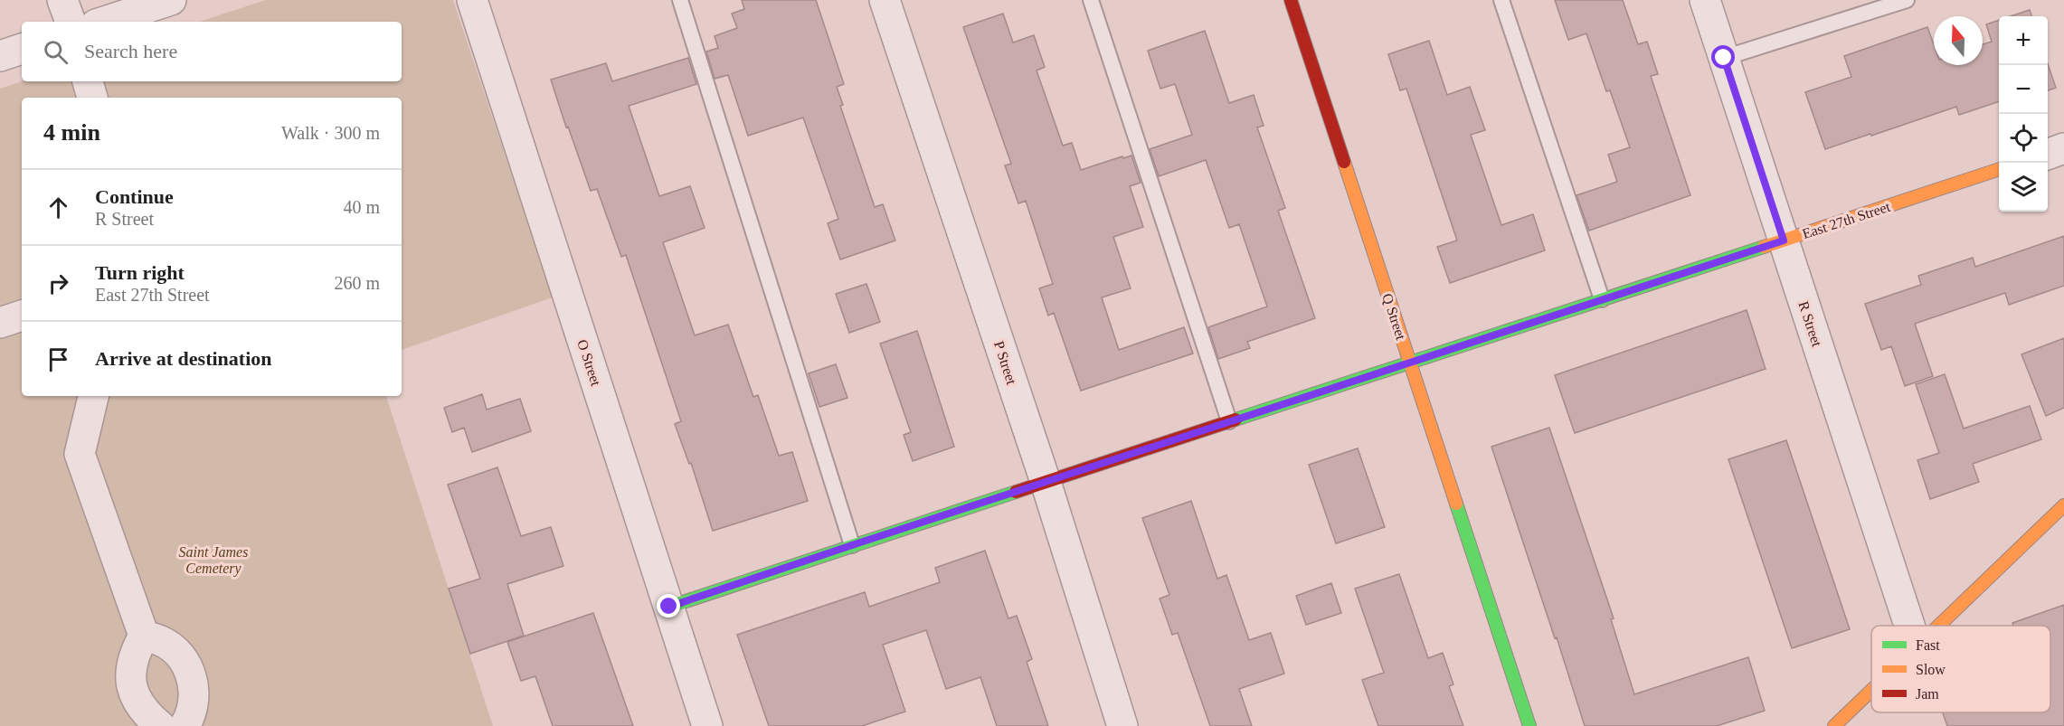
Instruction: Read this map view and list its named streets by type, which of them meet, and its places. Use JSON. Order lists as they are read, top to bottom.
{
  "streets": {
    "street": [
      "East 27th Street",
      "Q Street",
      "R Street",
      "O Street",
      "P Street"
    ]
  },
  "crossings": [
    ["East 27th Street", "Q Street"],
    ["East 27th Street", "R Street"],
    ["East 27th Street", "O Street"],
    ["East 27th Street", "P Street"]
  ],
  "parks": ["Saint James Cemetery"],
  "legend": ["Fast", "Slow", "Jam"],
  "north": "top",
  "page": {
    "map_buttons": ["+", "−"],
    "search": "Search here",
    "heading": ["4 min", "Walk · 300 m"],
    "list": [
      ["Continue", "R Street", "40 m"],
      ["Turn right", "East 27th Street", "260 m"],
      "Arrive at destination"
    ]
  }
}
